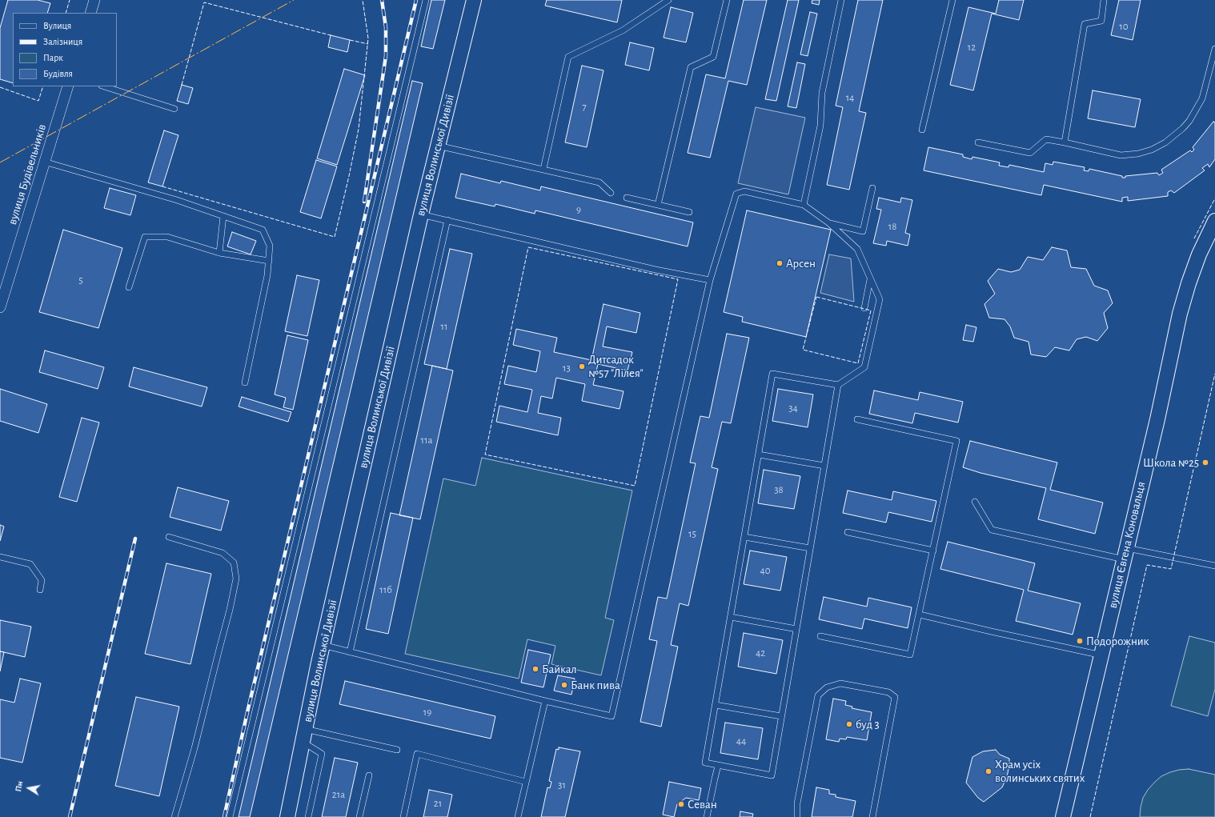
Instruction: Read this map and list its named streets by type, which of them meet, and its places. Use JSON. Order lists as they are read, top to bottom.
{
  "streets": {
    "street": ["вулиця Волинської Дивізії", "вулиця Будівельників", "вулиця Євгена Коновальця"]
  },
  "places": [
    "Арсен",
    "Дитсадок №57 \"Лілея\"",
    "Школа №25",
    "Подорожник",
    "Байкал",
    "Банк пива",
    "буд 3",
    "Храм усіх волинських святих",
    "Севан"
  ],
  "house_numbers": [
    "10",
    "12",
    "14",
    "7",
    "9",
    "18",
    "5",
    "11",
    "13",
    "34",
    "11а",
    "38",
    "15",
    "40",
    "11б",
    "42",
    "19",
    "44",
    "31",
    "21а",
    "21"
  ],
  "legend": [
    "Вулиця",
    "Залізниця",
    "Парк",
    "Будівля"
  ],
  "north": "left"
}
